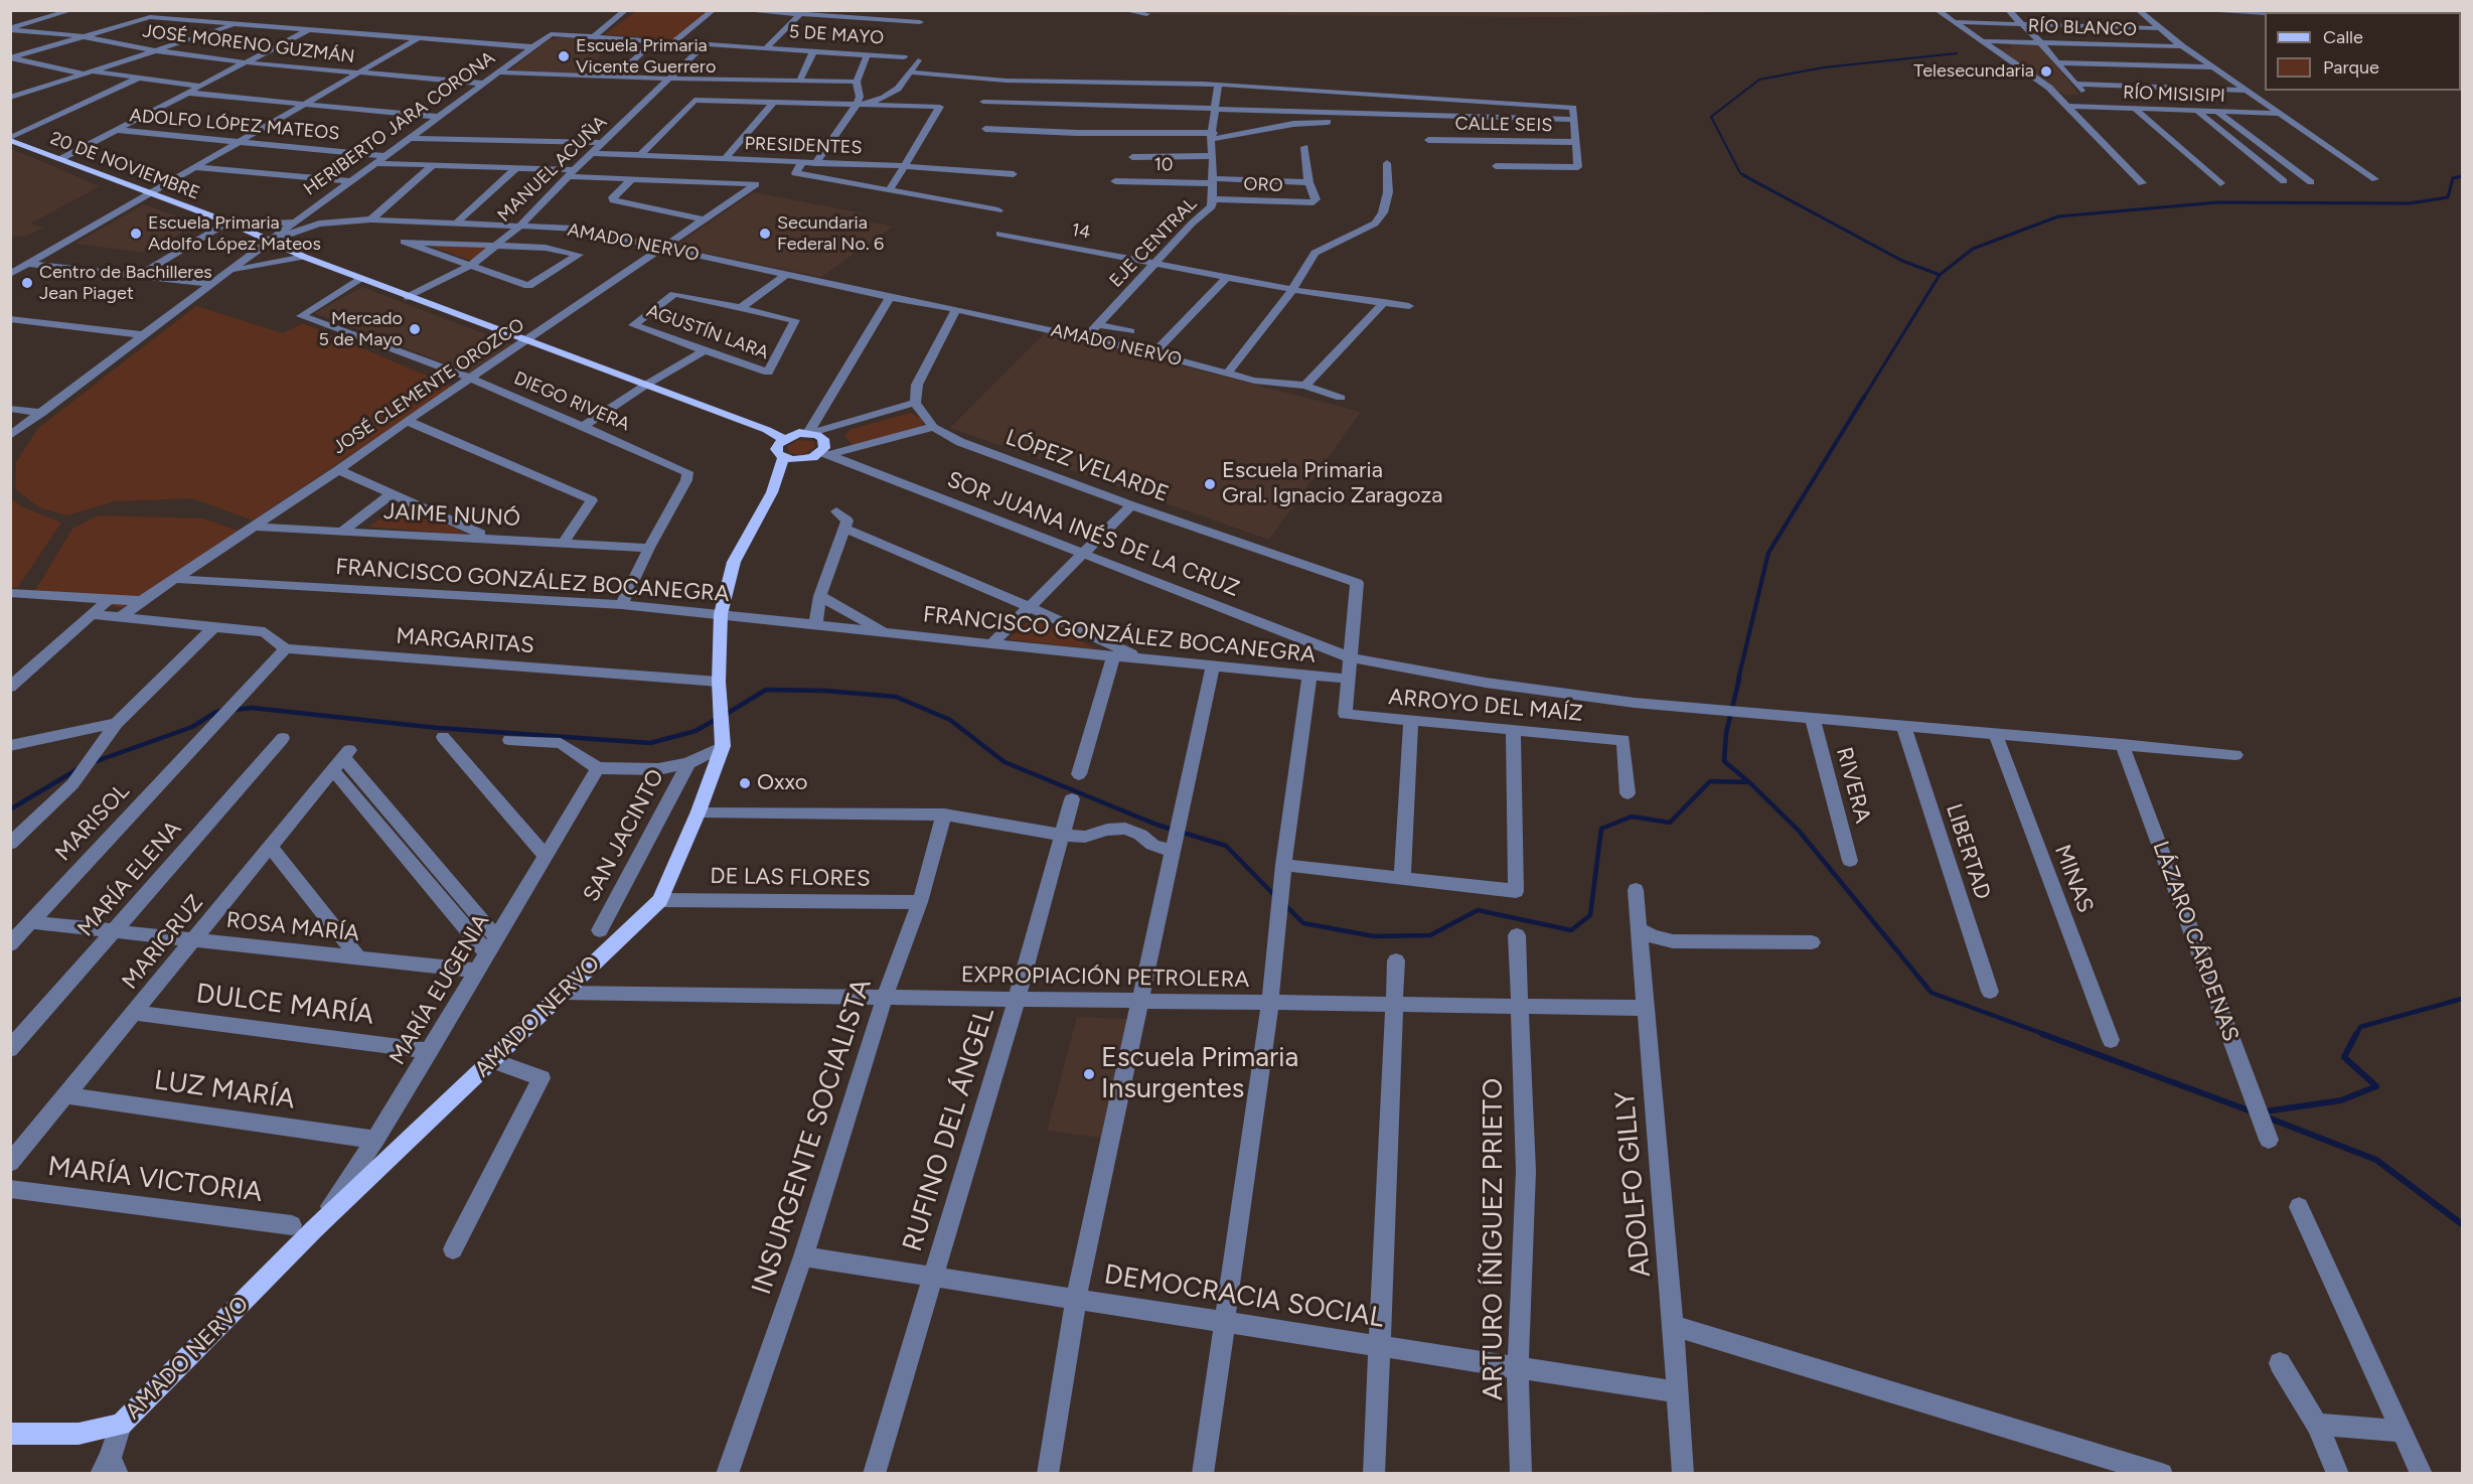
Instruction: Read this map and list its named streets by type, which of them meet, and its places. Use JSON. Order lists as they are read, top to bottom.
{
  "streets": {
    "main road": ["20 DE NOVIEMBRE", "AMADO NERVO"],
    "street": [
      "RÍO BLANCO",
      "5 DE MAYO",
      "JOSÉ MORENO GUZMÁN",
      "RÍO MISISIPI",
      "HERIBERTO JARA CORONA",
      "ADOLFO LÓPEZ MATEOS",
      "CALLE SEIS",
      "PRESIDENTES",
      "10",
      "MANUEL ACUÑA",
      "ORO",
      "14",
      "EJE CENTRAL",
      "AGUSTÍN LARA",
      "JOSÉ CLEMENTE OROZCO",
      "DIEGO RIVERA",
      "LÓPEZ VELARDE",
      "JAIME NUNÓ",
      "SOR JUANA INÉS DE LA CRUZ",
      "FRANCISCO GONZÁLEZ BOCANEGRA",
      "MARGARITAS",
      "ARROYO DEL MAÍZ",
      "RIVERA",
      "MARISOL",
      "SAN JACINTO",
      "LIBERTAD",
      "DE LAS FLORES",
      "MARÍA ELENA",
      "MINAS",
      "ROSA MARÍA",
      "LÁZARO CÁRDENAS",
      "MARICRUZ",
      "EXPROPIACIÓN PETROLERA",
      "MARÍA EUGENIA",
      "DULCE MARÍA",
      "LUZ MARÍA",
      "RUFINO DEL ÁNGEL",
      "INSURGENTE SOCIALISTA",
      "MARÍA VICTORIA",
      "ADOLFO GILLY",
      "ARTURO ÍÑIGUEZ PRIETO",
      "DEMOCRACIA SOCIAL"
    ]
  },
  "crossings": [
    ["5 DE MAYO", "HERIBERTO JARA CORONA"],
    ["5 DE MAYO", "MANUEL ACUÑA"],
    ["JOSÉ MORENO GUZMÁN", "HERIBERTO JARA CORONA"],
    ["HERIBERTO JARA CORONA", "ADOLFO LÓPEZ MATEOS"],
    ["HERIBERTO JARA CORONA", "20 DE NOVIEMBRE"],
    ["HERIBERTO JARA CORONA", "AMADO NERVO"],
    ["PRESIDENTES", "MANUEL ACUÑA"],
    ["10", "ORO"],
    ["10", "EJE CENTRAL"],
    ["20 DE NOVIEMBRE", "AMADO NERVO"],
    ["MANUEL ACUÑA", "AMADO NERVO"],
    ["ORO", "EJE CENTRAL"],
    ["14", "EJE CENTRAL"],
    ["AMADO NERVO", "EJE CENTRAL"],
    ["AMADO NERVO", "AGUSTÍN LARA"],
    ["AMADO NERVO", "JOSÉ CLEMENTE OROZCO"],
    ["AMADO NERVO", "FRANCISCO GONZÁLEZ BOCANEGRA"],
    ["AMADO NERVO", "MARGARITAS"],
    ["AMADO NERVO", "DE LAS FLORES"],
    ["AMADO NERVO", "EXPROPIACIÓN PETROLERA"],
    ["AMADO NERVO", "MARÍA EUGENIA"],
    ["JOSÉ CLEMENTE OROZCO", "DIEGO RIVERA"],
    ["JOSÉ CLEMENTE OROZCO", "JAIME NUNÓ"],
    ["JOSÉ CLEMENTE OROZCO", "FRANCISCO GONZÁLEZ BOCANEGRA"],
    ["JOSÉ CLEMENTE OROZCO", "MARGARITAS"],
    ["DIEGO RIVERA", "JAIME NUNÓ"],
    ["DIEGO RIVERA", "FRANCISCO GONZÁLEZ BOCANEGRA"],
    ["LÓPEZ VELARDE", "SOR JUANA INÉS DE LA CRUZ"],
    ["SOR JUANA INÉS DE LA CRUZ", "RIVERA"],
    ["SOR JUANA INÉS DE LA CRUZ", "LIBERTAD"],
    ["SOR JUANA INÉS DE LA CRUZ", "MINAS"],
    ["SOR JUANA INÉS DE LA CRUZ", "LÁZARO CÁRDENAS"],
    ["FRANCISCO GONZÁLEZ BOCANEGRA", "ARROYO DEL MAÍZ"],
    ["MARGARITAS", "MARISOL"],
    ["MARISOL", "ROSA MARÍA"],
    ["DE LAS FLORES", "INSURGENTE SOCIALISTA"],
    ["MARÍA ELENA", "ROSA MARÍA"],
    ["ROSA MARÍA", "MARICRUZ"],
    ["ROSA MARÍA", "MARÍA EUGENIA"],
    ["MARICRUZ", "MARÍA EUGENIA"],
    ["MARICRUZ", "DULCE MARÍA"],
    ["MARICRUZ", "LUZ MARÍA"],
    ["EXPROPIACIÓN PETROLERA", "RUFINO DEL ÁNGEL"],
    ["EXPROPIACIÓN PETROLERA", "INSURGENTE SOCIALISTA"],
    ["EXPROPIACIÓN PETROLERA", "ADOLFO GILLY"],
    ["EXPROPIACIÓN PETROLERA", "ARTURO ÍÑIGUEZ PRIETO"],
    ["MARÍA EUGENIA", "DULCE MARÍA"],
    ["MARÍA EUGENIA", "LUZ MARÍA"],
    ["RUFINO DEL ÁNGEL", "DEMOCRACIA SOCIAL"],
    ["INSURGENTE SOCIALISTA", "DEMOCRACIA SOCIAL"],
    ["ADOLFO GILLY", "DEMOCRACIA SOCIAL"],
    ["ARTURO ÍÑIGUEZ PRIETO", "DEMOCRACIA SOCIAL"]
  ],
  "places": [
    "Escuela Primaria Vicente Guerrero",
    "Telesecundaria",
    "Escuela Primaria Adolfo López Mateos",
    "Secundaria Federal No. 6",
    "Centro de Bachilleres Jean Piaget",
    "Mercado 5 de Mayo",
    "Escuela Primaria Gral. Ignacio Zaragoza",
    "Oxxo",
    "Escuela Primaria Insurgentes"
  ],
  "legend": ["Calle", "Parque"]
}
